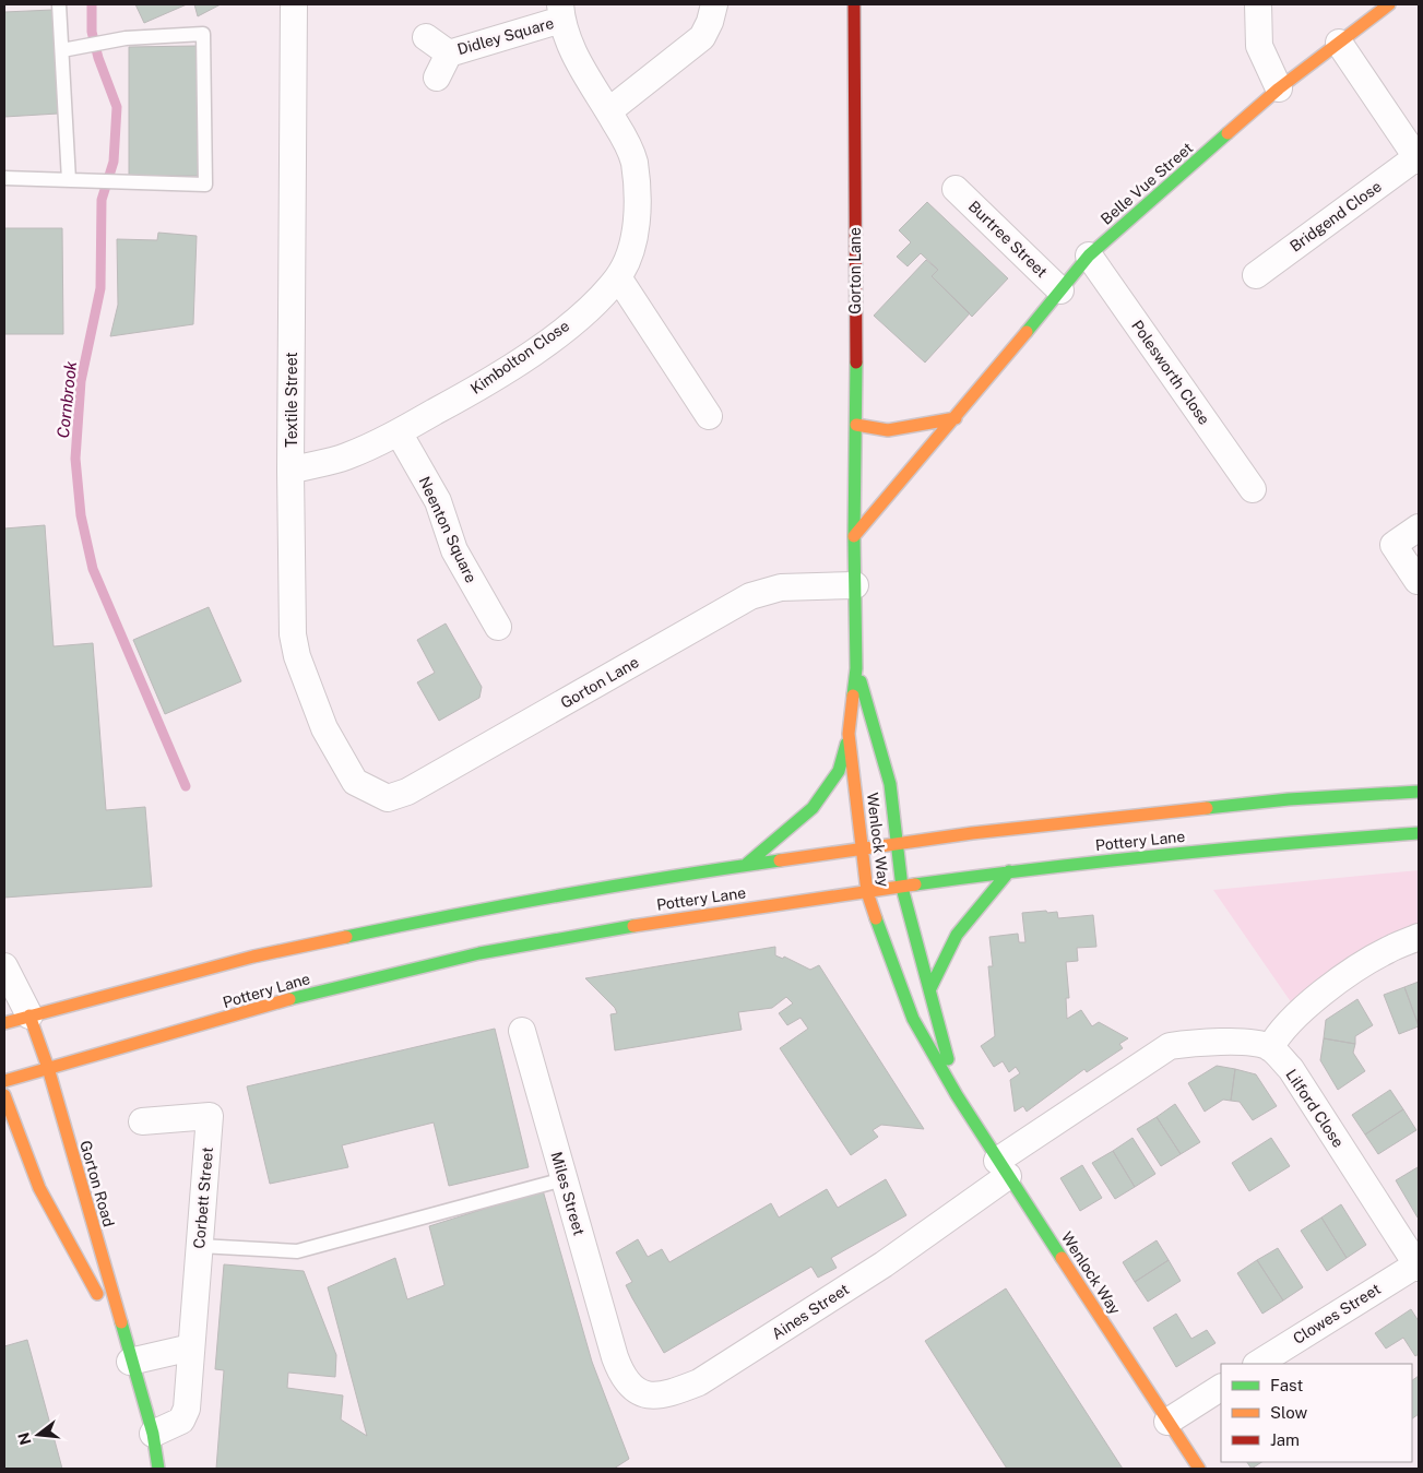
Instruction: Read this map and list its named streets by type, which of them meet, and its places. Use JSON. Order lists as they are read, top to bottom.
{
  "streets": {
    "main road": [
      "Belle Vue Street",
      "Gorton Lane",
      "Wenlock Way",
      "Pottery Lane",
      "Gorton Road"
    ],
    "street": [
      "Didley Square",
      "Bridgend Close",
      "Burtree Street",
      "Kimbolton Close",
      "Polesworth Close",
      "Textile Street",
      "Neenton Square",
      "Lilford Close",
      "Miles Street",
      "Corbett Street",
      "Aines Street",
      "Clowes Street"
    ]
  },
  "crossings": [
    ["Didley Square", "Kimbolton Close"],
    ["Belle Vue Street", "Bridgend Close"],
    ["Belle Vue Street", "Burtree Street"],
    ["Belle Vue Street", "Gorton Lane"],
    ["Belle Vue Street", "Polesworth Close"],
    ["Belle Vue Street", "Wenlock Way"],
    ["Gorton Lane", "Textile Street"],
    ["Gorton Lane", "Wenlock Way"],
    ["Kimbolton Close", "Textile Street"],
    ["Kimbolton Close", "Neenton Square"],
    ["Wenlock Way", "Pottery Lane"],
    ["Wenlock Way", "Aines Street"],
    ["Pottery Lane", "Gorton Road"],
    ["Lilford Close", "Clowes Street"],
    ["Gorton Road", "Corbett Street"],
    ["Miles Street", "Aines Street"]
  ],
  "water": ["Cornbrook"],
  "legend": ["Fast", "Slow", "Jam"],
  "north": "left"
}
